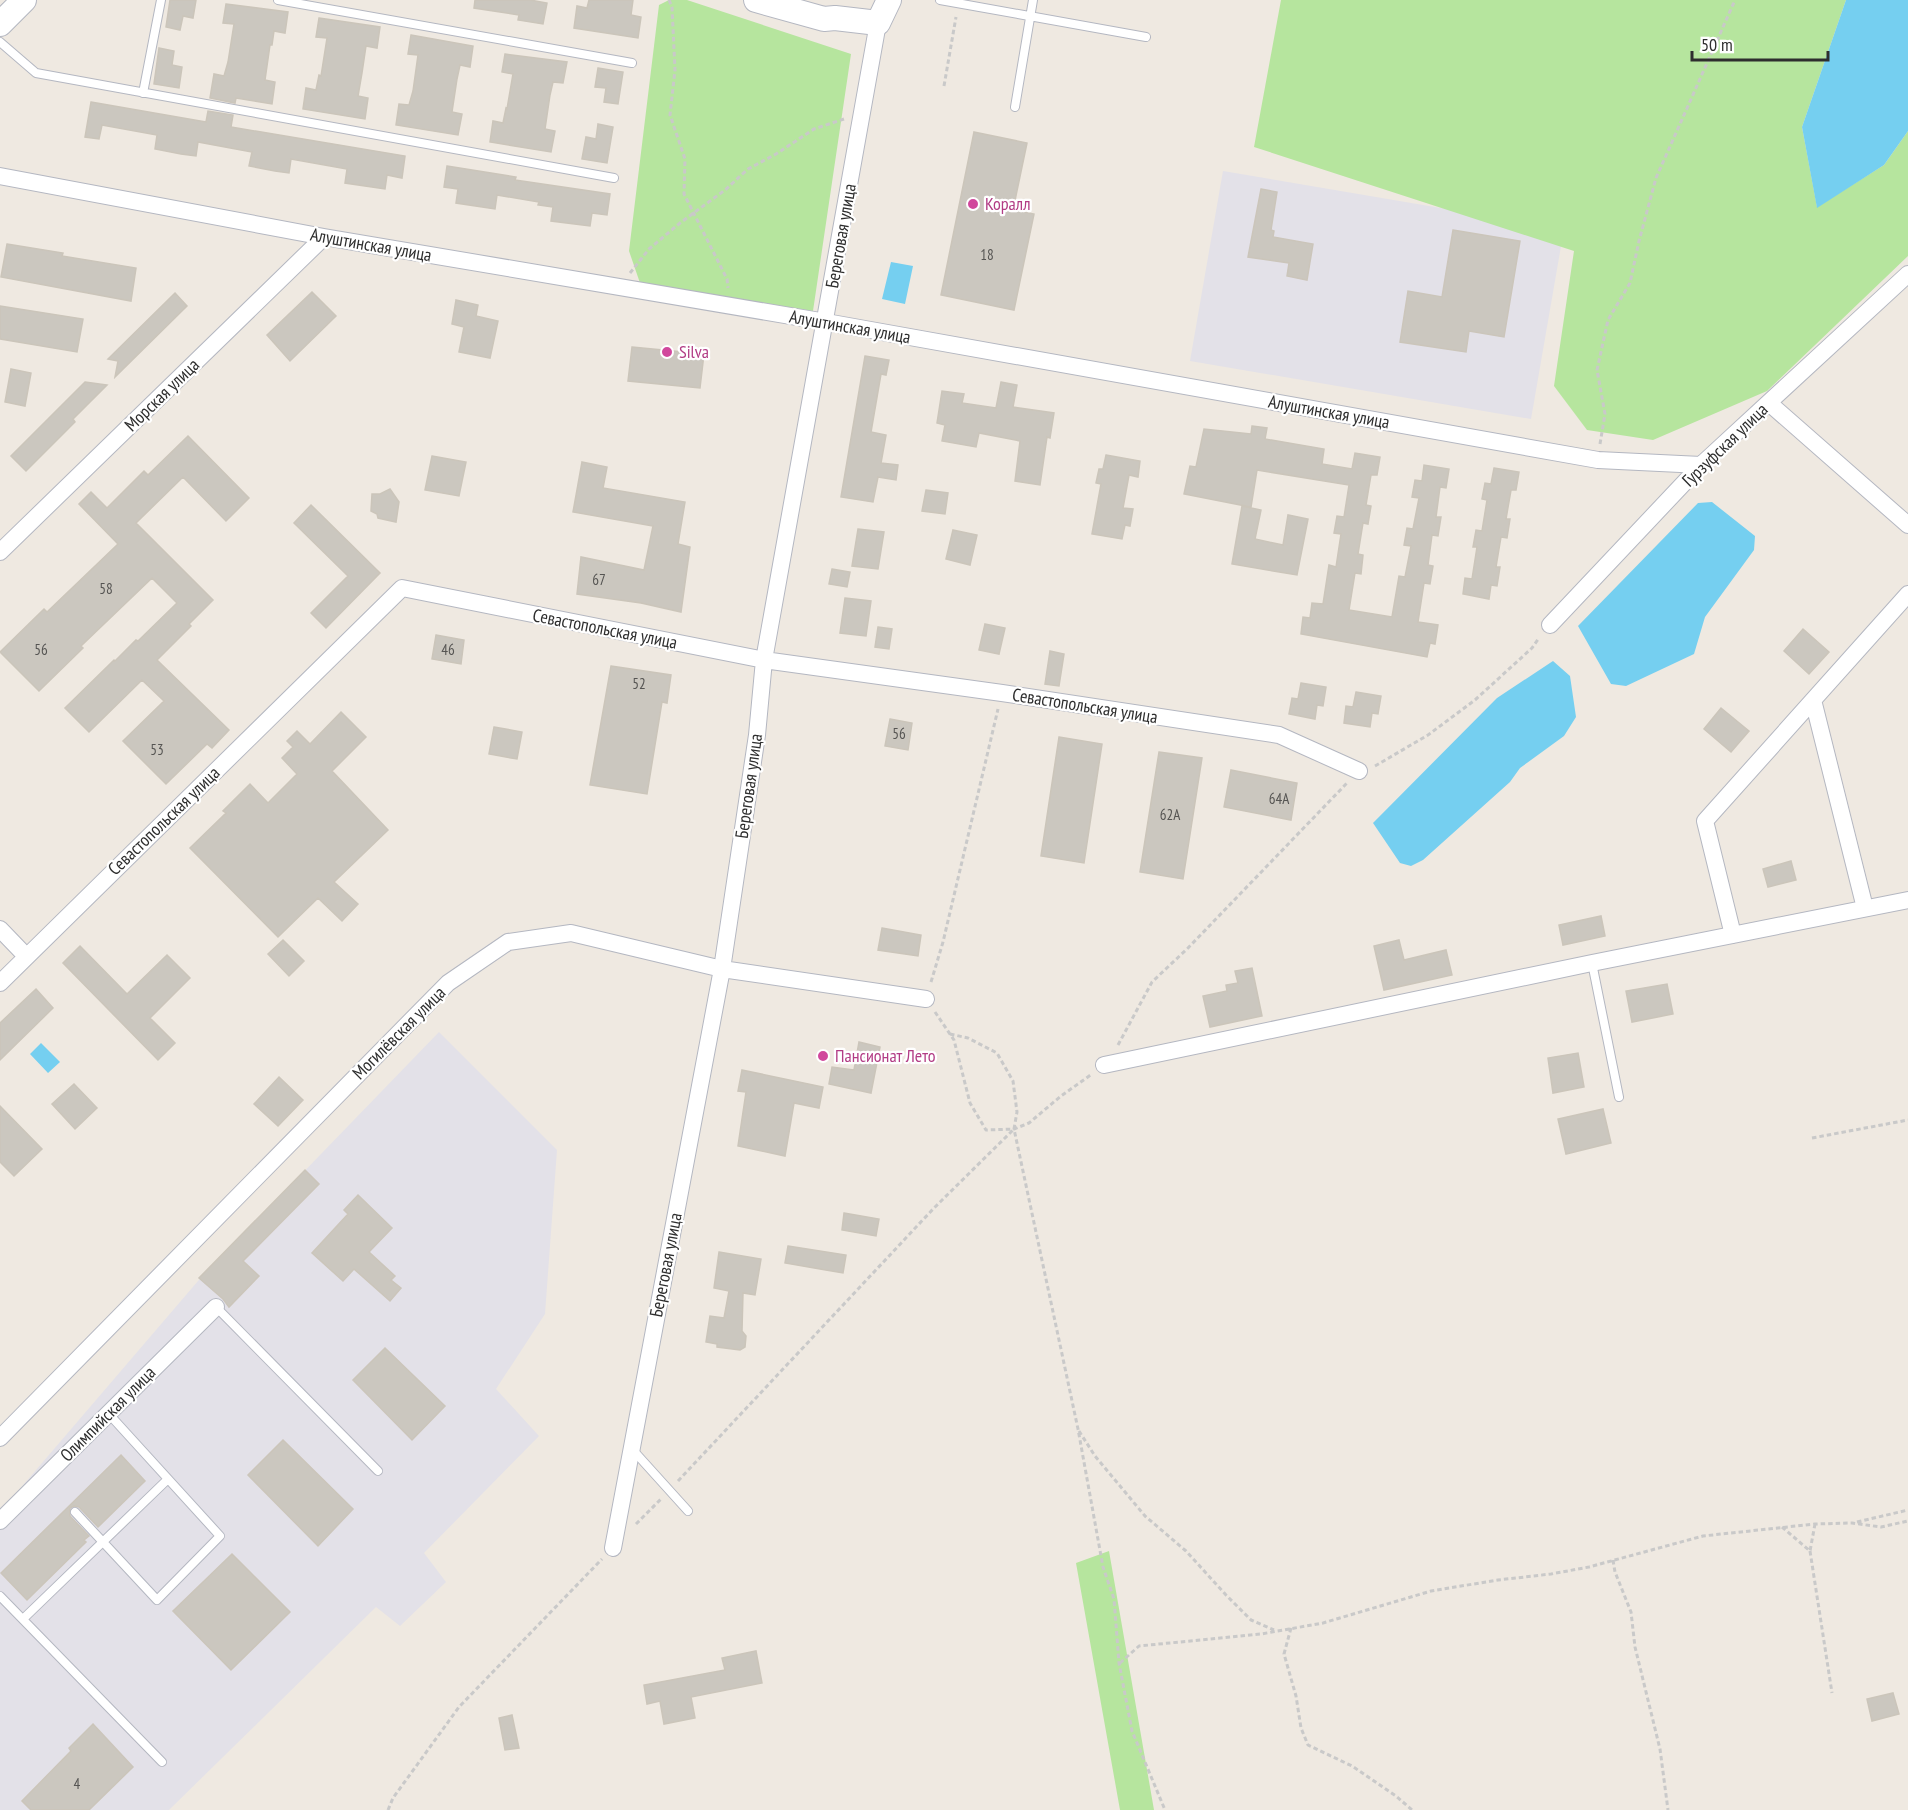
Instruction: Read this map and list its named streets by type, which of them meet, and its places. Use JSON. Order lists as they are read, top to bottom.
{
  "streets": {
    "street": [
      "Береговая улица",
      "Алуштинская улица",
      "Морская улица",
      "Гурзуфская улица",
      "Севастопольская улица",
      "Могилёвская улица",
      "Олимпийская улица"
    ]
  },
  "crossings": [
    ["Береговая улица", "Алуштинская улица"],
    ["Береговая улица", "Севастопольская улица"],
    ["Береговая улица", "Могилёвская улица"],
    ["Алуштинская улица", "Морская улица"],
    ["Алуштинская улица", "Гурзуфская улица"]
  ],
  "places": ["Коралл", "Silva", "Пансионат Лето"],
  "house_numbers": [
    "18",
    "67",
    "58",
    "56",
    "46",
    "52",
    "56",
    "53",
    "64А",
    "62А",
    "4"
  ],
  "scale_bar": "50 m"
}
